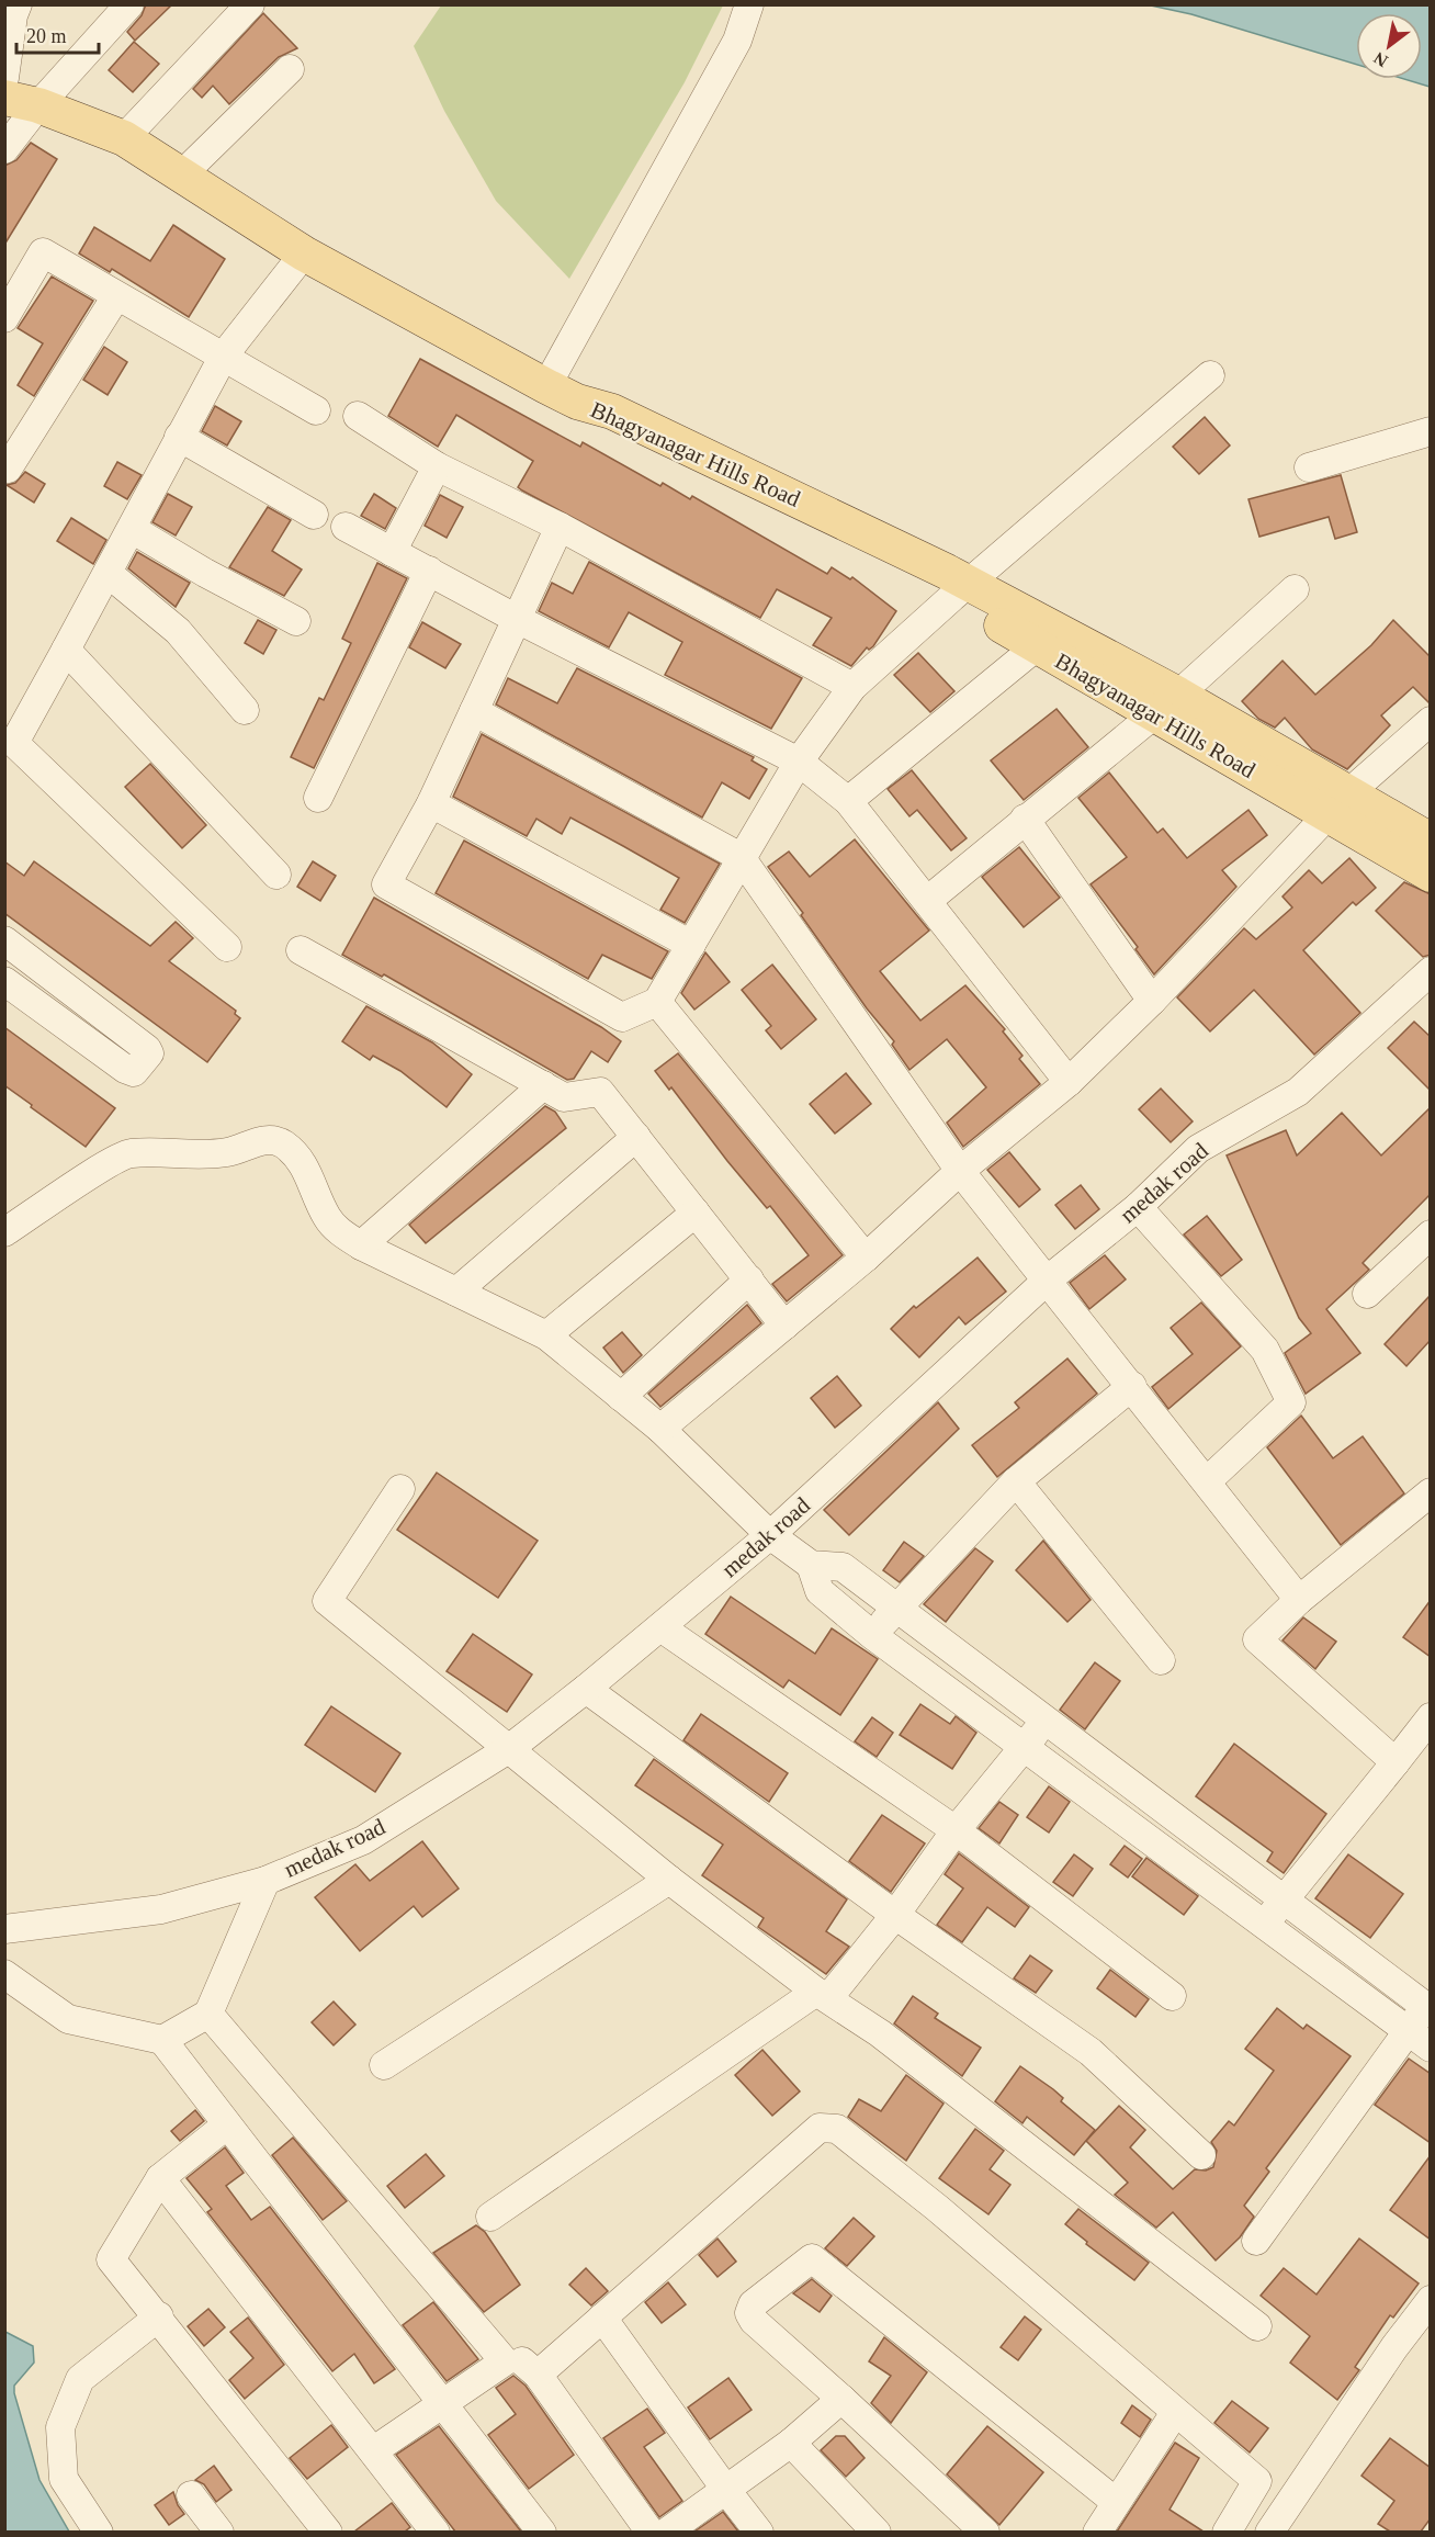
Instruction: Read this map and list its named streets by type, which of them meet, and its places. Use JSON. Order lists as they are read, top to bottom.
{
  "streets": {
    "main road": ["Bhagyanagar Hills Road"],
    "street": ["medak road"]
  },
  "scale_bar": "20 m",
  "north": "bottom left"
}
